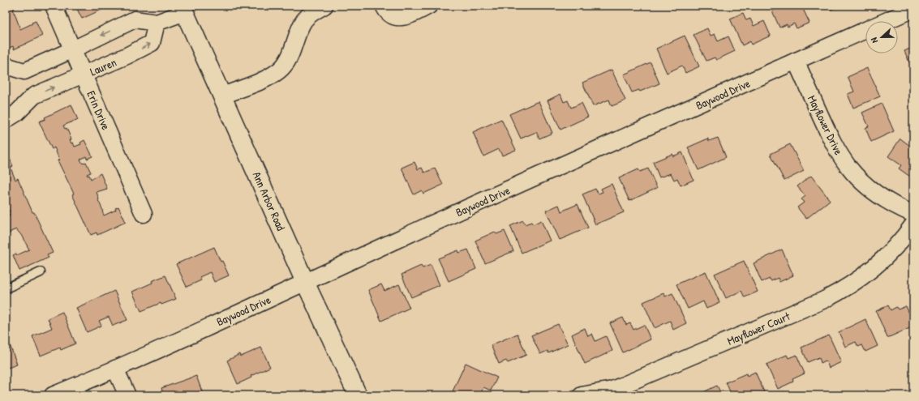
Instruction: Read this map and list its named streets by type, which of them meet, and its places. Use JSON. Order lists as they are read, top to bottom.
{
  "streets": {
    "main road": ["Ann Arbor Road"],
    "street": [
      "Lauren",
      "Baywood Drive",
      "Erin Drive",
      "Mayflower Drive",
      "Mayflower Court"
    ]
  },
  "crossings": [
    ["Lauren", "Erin Drive"],
    ["Baywood Drive", "Mayflower Drive"],
    ["Baywood Drive", "Ann Arbor Road"]
  ],
  "north": "left"
}
